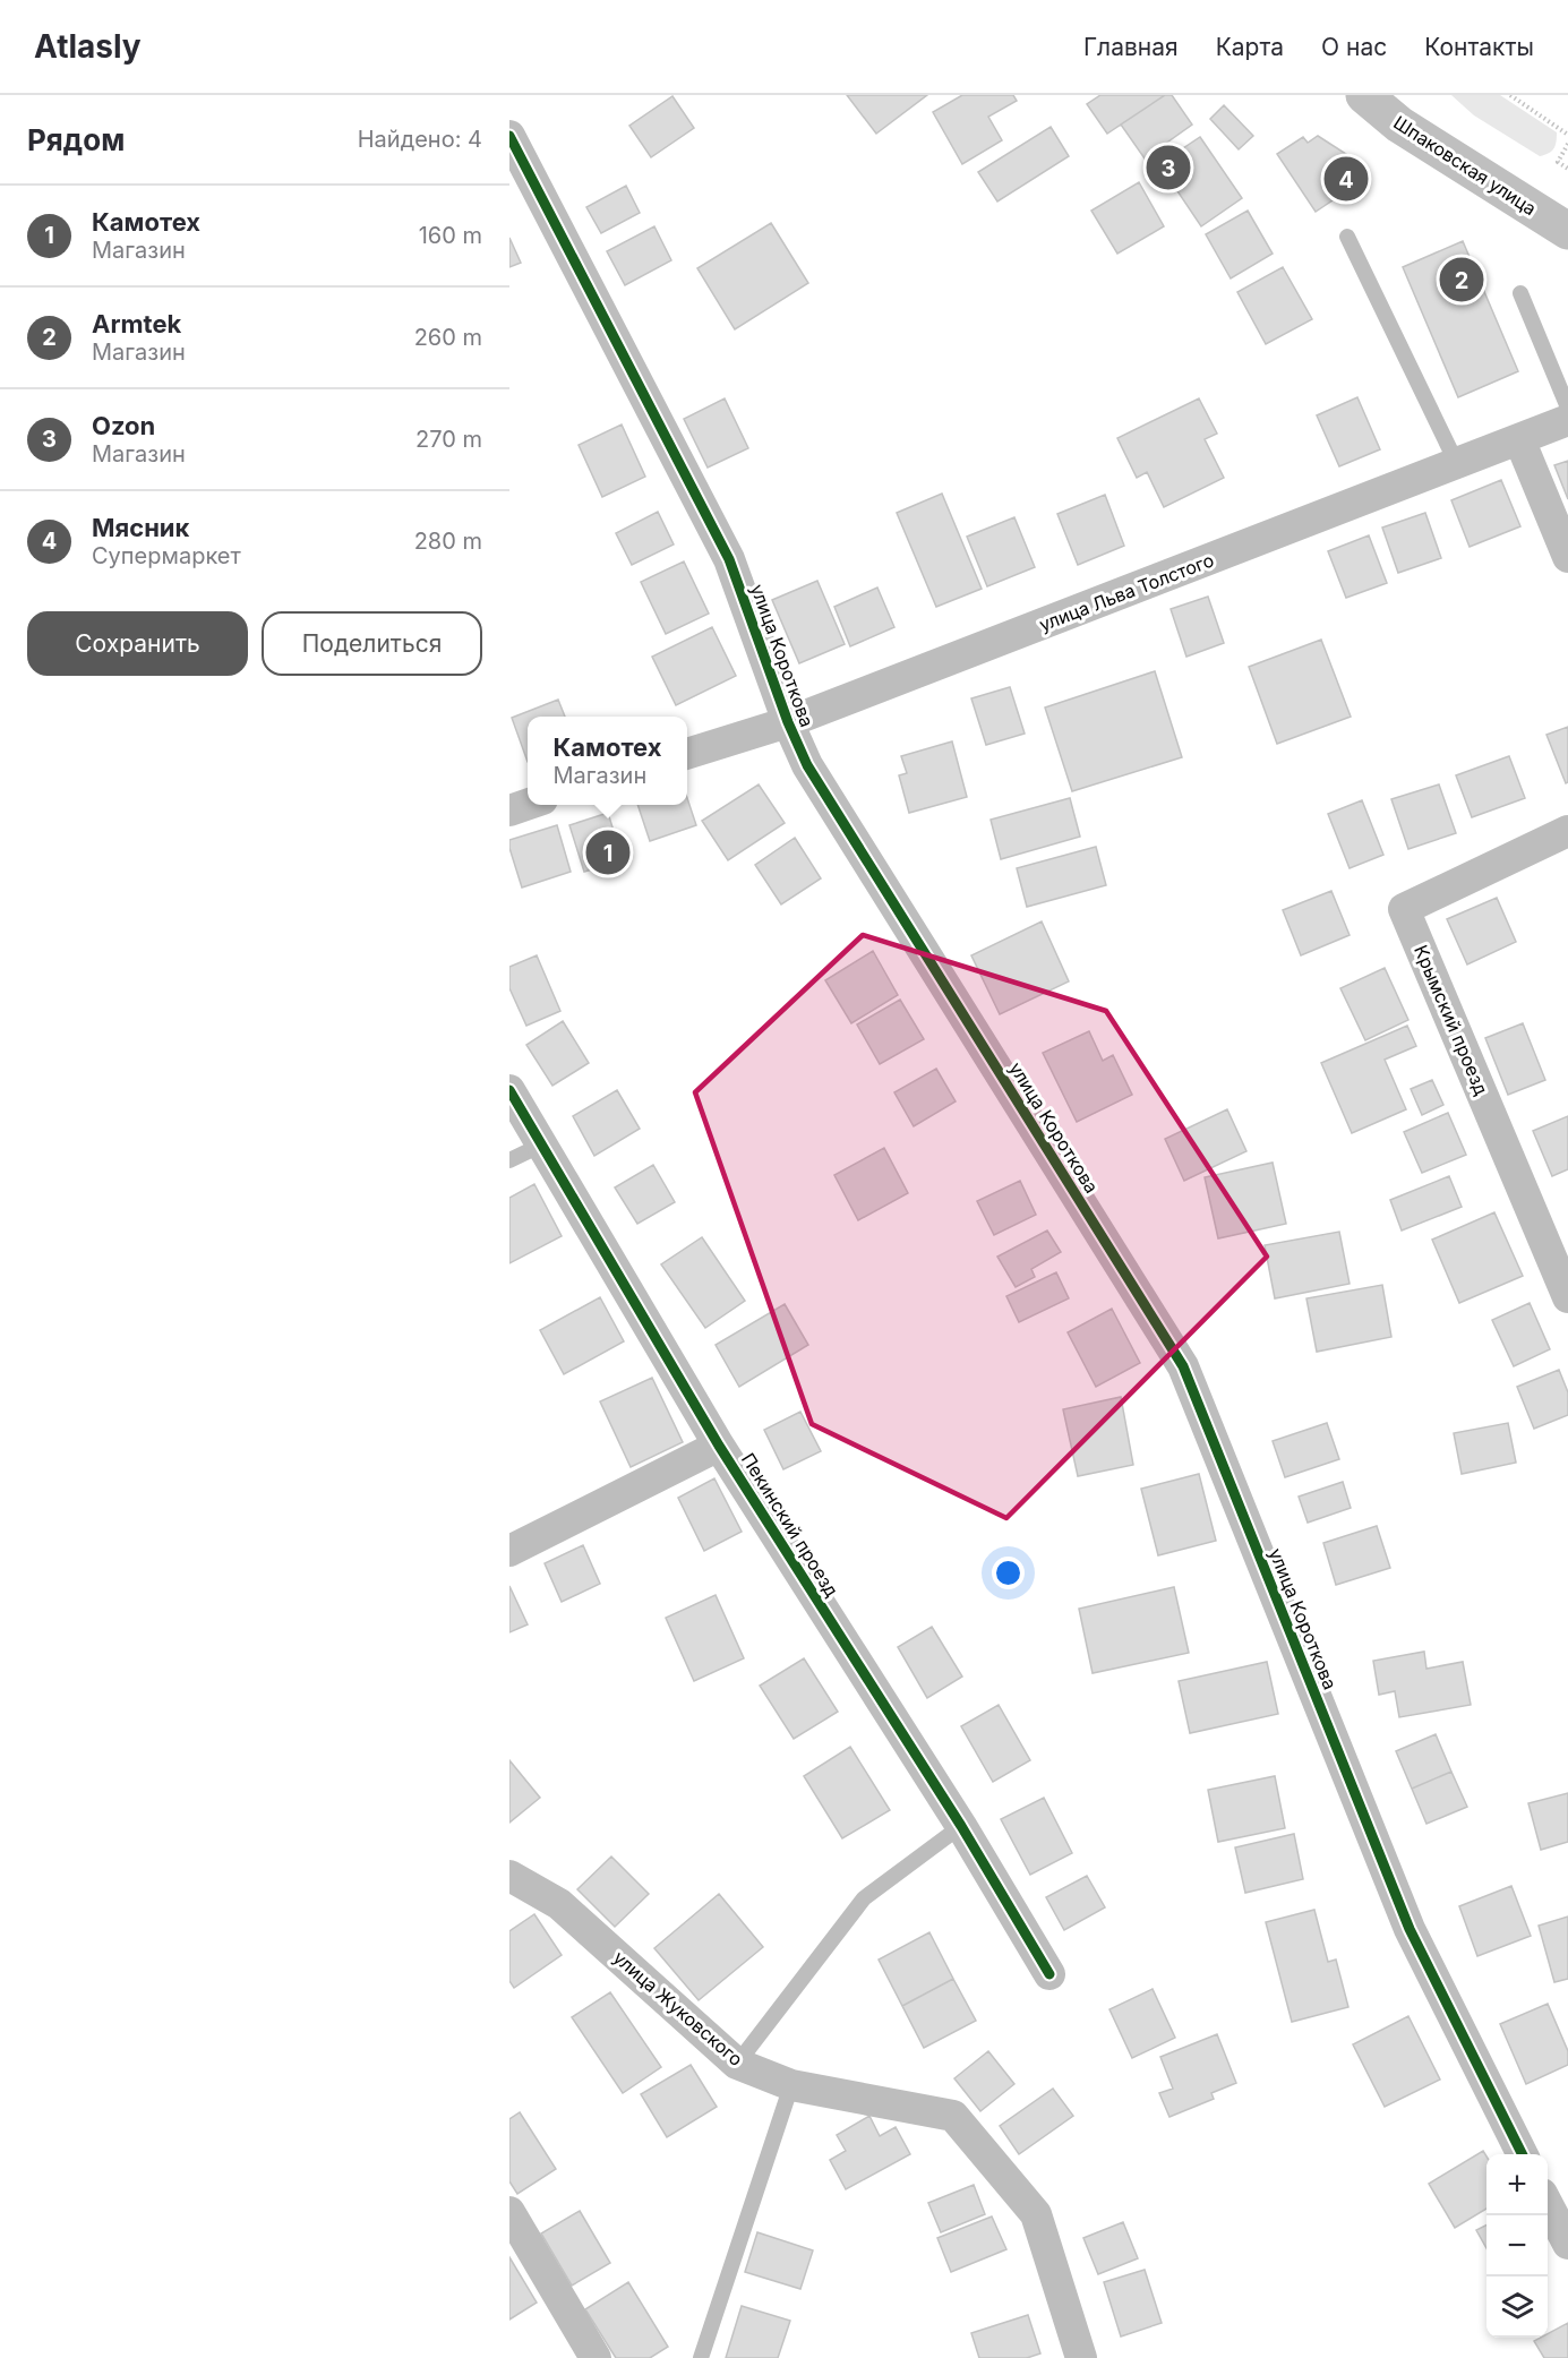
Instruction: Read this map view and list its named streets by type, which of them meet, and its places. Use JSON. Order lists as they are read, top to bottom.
{
  "streets": {
    "main road": ["Шпаковская улица"],
    "street": [
      "улица Льва Толстого",
      "улица Короткова",
      "Крымский проезд",
      "Пекинский проезд",
      "улица Жуковского"
    ]
  },
  "crossings": [
    ["улица Льва Толстого", "улица Короткова"]
  ],
  "page": {
    "header": "Atlasly",
    "nav": [
      "Главная",
      "Карта",
      "О нас",
      "Контакты"
    ],
    "heading": ["Рядом", "Найдено: 4"],
    "pins": [
      "3",
      "4",
      "2",
      "1"
    ],
    "list": [
      {
        "mark": "1",
        "name": "Камотех",
        "note": "Магазин",
        "value": "160 m"
      },
      {
        "mark": "2",
        "name": "Armtek",
        "note": "Магазин",
        "value": "260 m"
      },
      {
        "mark": "3",
        "name": "Ozon",
        "note": "Магазин",
        "value": "270 m"
      },
      {
        "mark": "4",
        "name": "Мясник",
        "note": "Супермаркет",
        "value": "280 m"
      }
    ],
    "buttons": ["Сохранить", "Поделиться"],
    "popup": ["Камотех", "Магазин"],
    "map_buttons": ["+", "−"]
  }
}
